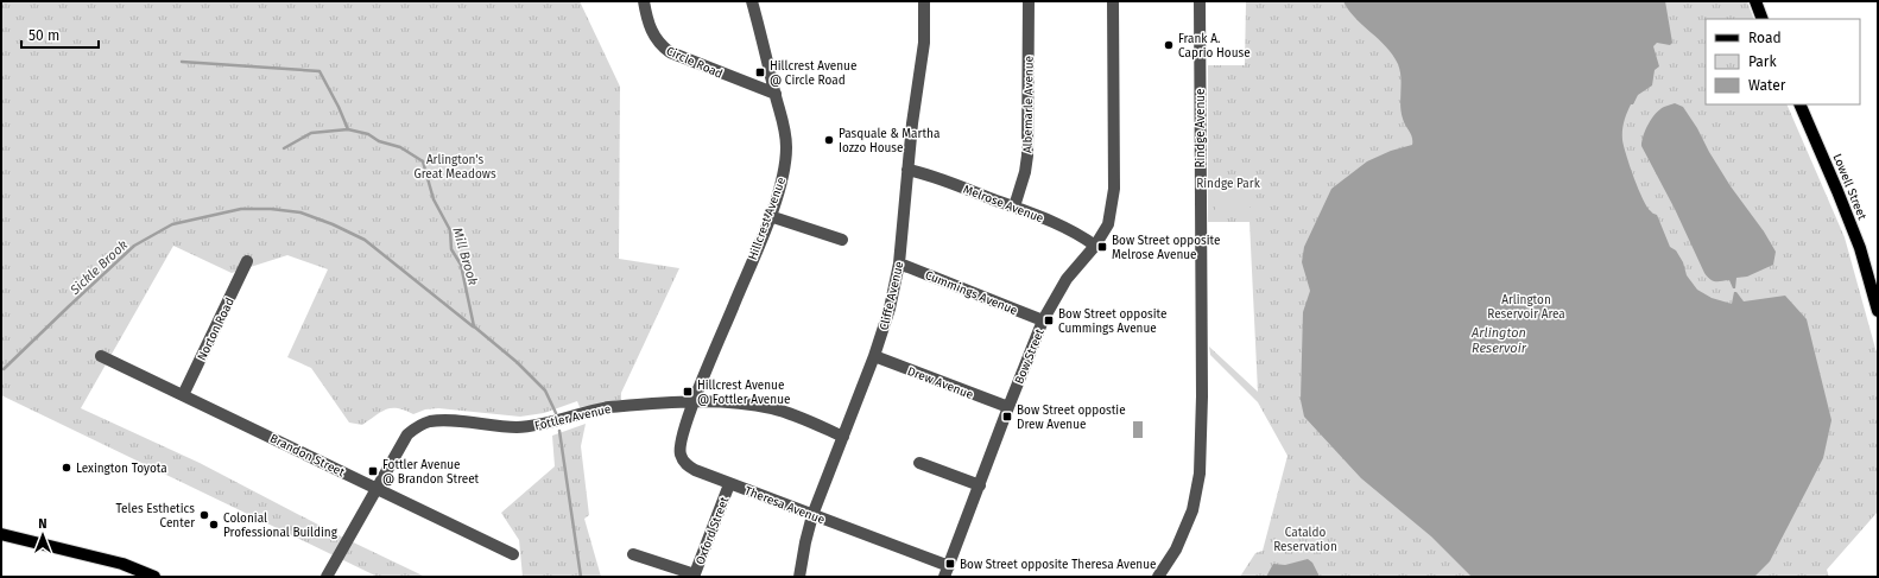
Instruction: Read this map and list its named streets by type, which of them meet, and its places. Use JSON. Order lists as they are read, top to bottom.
{
  "streets": {
    "main road": ["Lowell Street"],
    "street": [
      "Circle Road",
      "Albemarle Avenue",
      "Rindge Avenue",
      "Melrose Avenue",
      "Hillcrest Avenue",
      "Cummings Avenue",
      "Cliffe Avenue",
      "Norton Road",
      "Bow Street",
      "Drew Avenue",
      "Fottler Avenue",
      "Brandon Street",
      "Theresa Avenue",
      "Oxford Street"
    ]
  },
  "crossings": [
    ["Circle Road", "Hillcrest Avenue"],
    ["Albemarle Avenue", "Melrose Avenue"],
    ["Melrose Avenue", "Cliffe Avenue"],
    ["Melrose Avenue", "Bow Street"],
    ["Hillcrest Avenue", "Fottler Avenue"],
    ["Hillcrest Avenue", "Theresa Avenue"],
    ["Cummings Avenue", "Cliffe Avenue"],
    ["Cummings Avenue", "Bow Street"],
    ["Cliffe Avenue", "Drew Avenue"],
    ["Cliffe Avenue", "Fottler Avenue"],
    ["Cliffe Avenue", "Theresa Avenue"],
    ["Norton Road", "Brandon Street"],
    ["Bow Street", "Drew Avenue"],
    ["Bow Street", "Theresa Avenue"],
    ["Fottler Avenue", "Brandon Street"],
    ["Fottler Avenue", "Theresa Avenue"],
    ["Theresa Avenue", "Oxford Street"]
  ],
  "water": ["Mill Brook", "Sickle Brook", "Arlington Reservoir"],
  "parks": [
    "Arlington's Great Meadows",
    "Rindge Park",
    "Arlington Reservoir Area",
    "Cataldo Reservation"
  ],
  "places": {
    "other": [
      "Frank A. Caprio House",
      "Pasquale & Martha Iozzo House",
      "Lexington Toyota",
      "Teles Esthetics Center",
      "Colonial Professional Building"
    ],
    "transit": [
      "Hillcrest Avenue @ Circle Road",
      "Bow Street opposite Melrose Avenue",
      "Bow Street opposite Cummings Avenue",
      "Hillcrest Avenue @ Fottler Avenue",
      "Bow Street oppostie Drew Avenue",
      "Fottler Avenue @ Brandon Street",
      "Bow Street opposite Theresa Avenue"
    ]
  },
  "legend": ["Road", "Park", "Water"],
  "scale_bar": "50 m",
  "north": "top"
}
